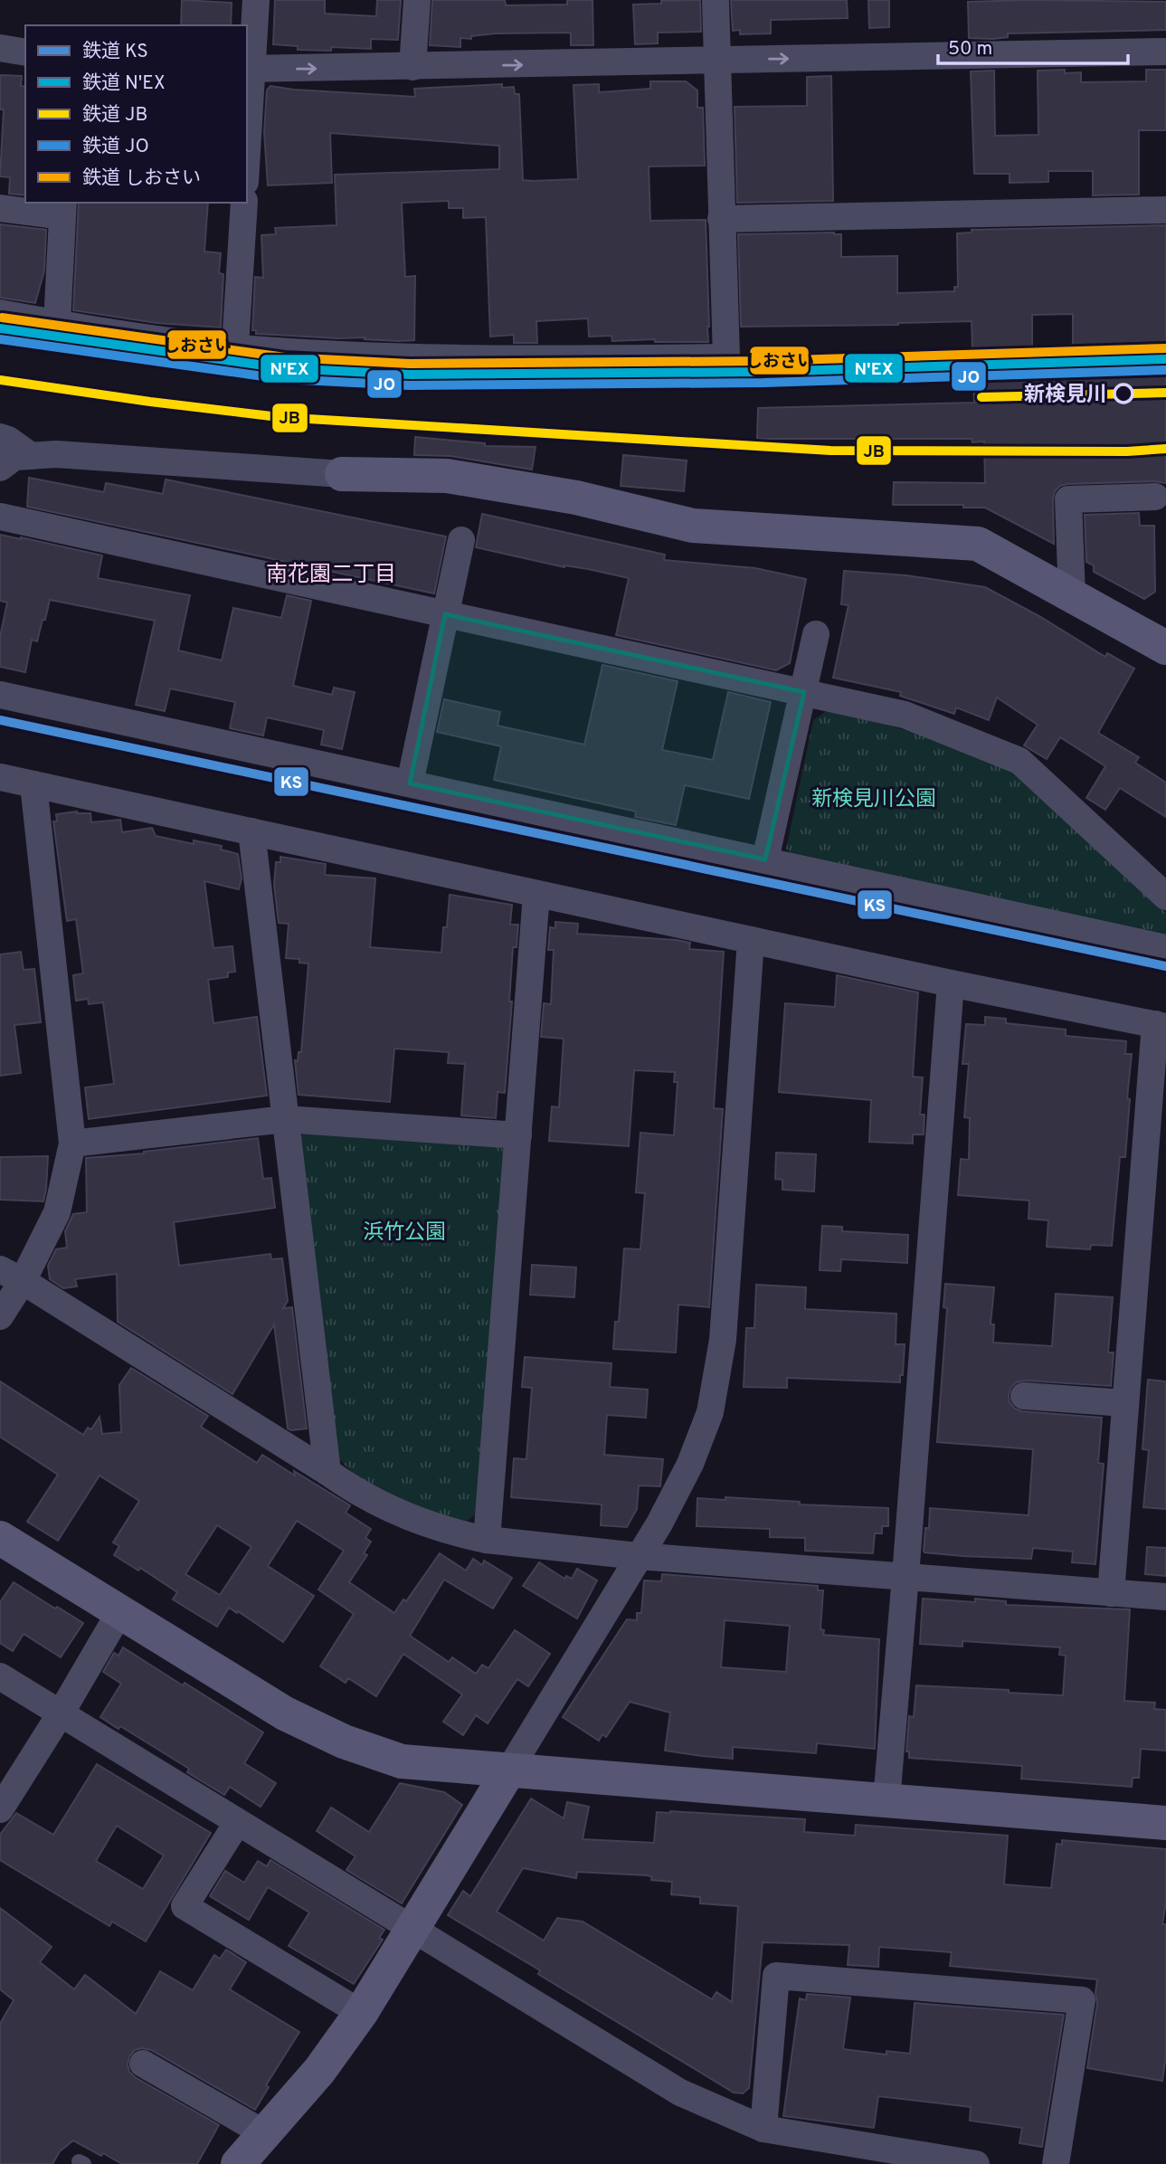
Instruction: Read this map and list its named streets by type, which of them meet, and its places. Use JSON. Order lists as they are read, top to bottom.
{
  "districts": ["南花園二丁目"],
  "parks": ["新検見川公園", "浜竹公園"],
  "places": ["新検見川"],
  "lines": [
    "rail line しおさい",
    "rail line N'EX",
    "rail line JO",
    "rail line JB",
    "rail line KS"
  ],
  "legend": [
    "鉄道 KS",
    "鉄道 N'EX",
    "鉄道 JB",
    "鉄道 JO",
    "鉄道 しおさい"
  ],
  "scale_bar": "50 m"
}
